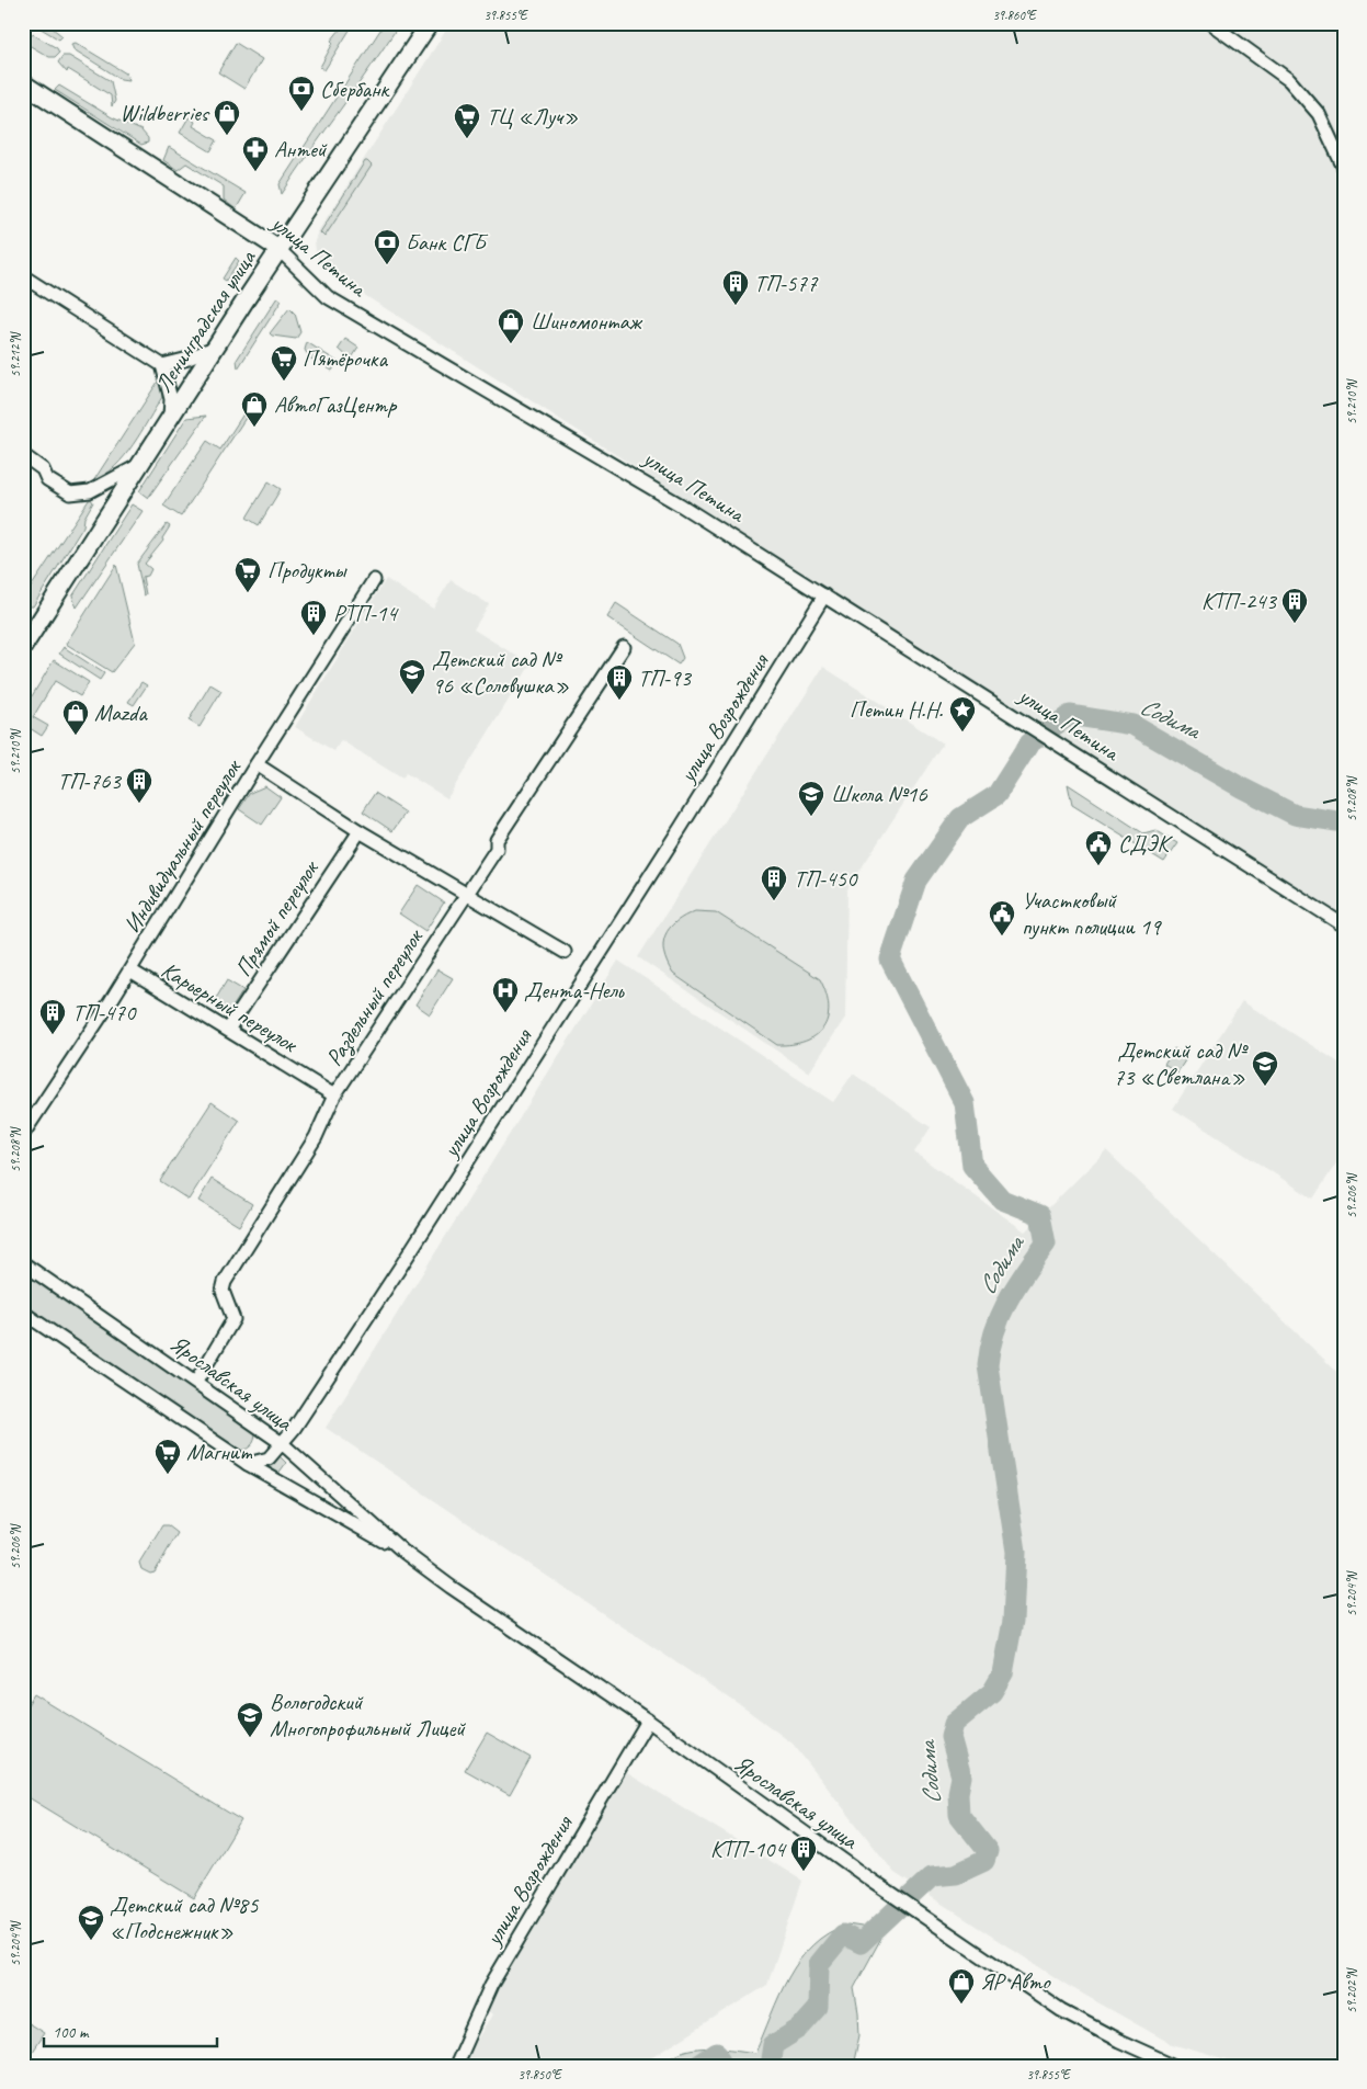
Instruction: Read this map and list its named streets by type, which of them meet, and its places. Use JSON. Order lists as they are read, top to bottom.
{
  "streets": {
    "main road": ["улица Петина", "Ленинградская улица"],
    "street": [
      "улица Возрождения",
      "Индивидуальный переулок",
      "Прямой переулок",
      "Раздельный переулок",
      "Карьерный переулок",
      "Ярославская улица"
    ]
  },
  "crossings": [
    ["улица Петина", "Ленинградская улица"],
    ["улица Петина", "улица Возрождения"],
    ["улица Возрождения", "Ярославская улица"],
    ["Индивидуальный переулок", "Карьерный переулок"],
    ["Прямой переулок", "Карьерный переулок"],
    ["Раздельный переулок", "Карьерный переулок"],
    ["Раздельный переулок", "Ярославская улица"]
  ],
  "water": ["Содима"],
  "places": {
    "bank": ["Сбербанк", "Банк СГБ"],
    "shop": [
      "Wildberries",
      "Шиномонтаж",
      "АвтоГазЦентр",
      "Mazda",
      "ЯР Авто"
    ],
    "supermarket": [
      "ТЦ «Луч»",
      "Пятёрочка",
      "Продукты",
      "Магнит"
    ],
    "pharmacy": ["Антей"],
    "building": [
      "ТП-577",
      "КТП-243",
      "РТП-14",
      "ТП-93",
      "ТП-763",
      "ТП-450",
      "ТП-470",
      "КТП-104"
    ],
    "school or university": [
      "Детский сад № 96 «Соловушка»",
      "Школа №16",
      "Детский сад № 73 «Светлана»",
      "Вологодский Многопрофильный Лицей",
      "Детский сад №85 «Подснежник»"
    ],
    "place": ["Петин Н.Н."],
    "public building": ["СДЭК", "Участковый пункт полиции 19"],
    "hospital": ["Дента-Нель"]
  },
  "scale_bar": "100 m",
  "coordinates": [
    "39.855°E",
    "39.860°E",
    "59.212°N",
    "59.210°N",
    "59.208°N",
    "59.206°N",
    "59.204°N",
    "59.202°N",
    "39.850°E"
  ]
}
